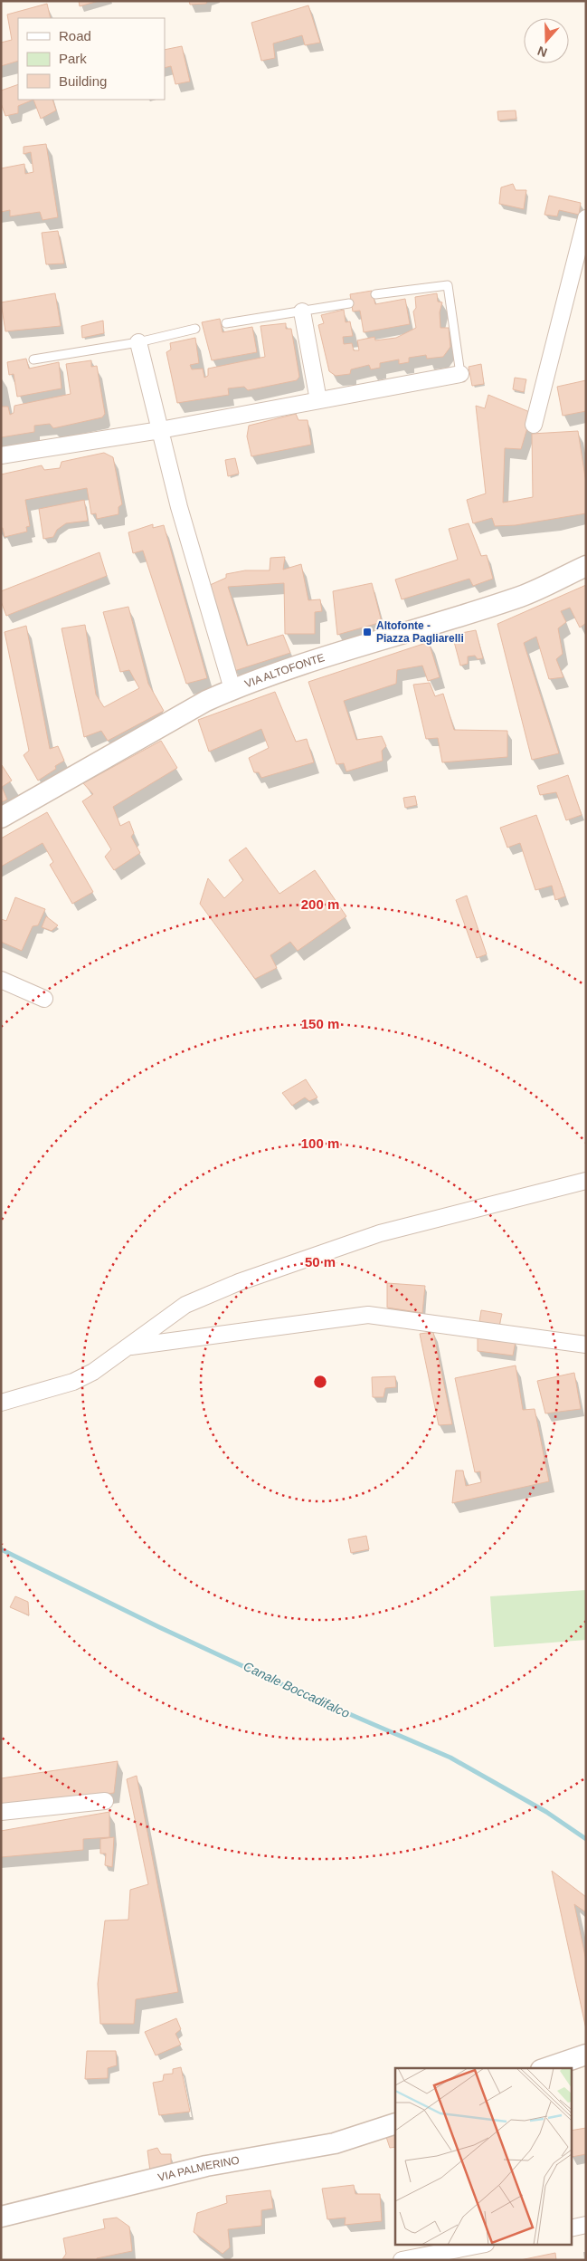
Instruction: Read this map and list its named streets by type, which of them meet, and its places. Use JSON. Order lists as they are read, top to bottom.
{
  "streets": {
    "street": ["VIA ALTOFONTE", "VIA PALMERINO"]
  },
  "water": ["Canale Boccadifalco"],
  "places": {
    "transit": ["Altofonte - Piazza Pagliarelli"]
  },
  "legend": ["Road", "Park", "Building"],
  "north": "bottom",
  "rings": [
    "200 m",
    "150 m",
    "100 m",
    "50 m"
  ]
}
